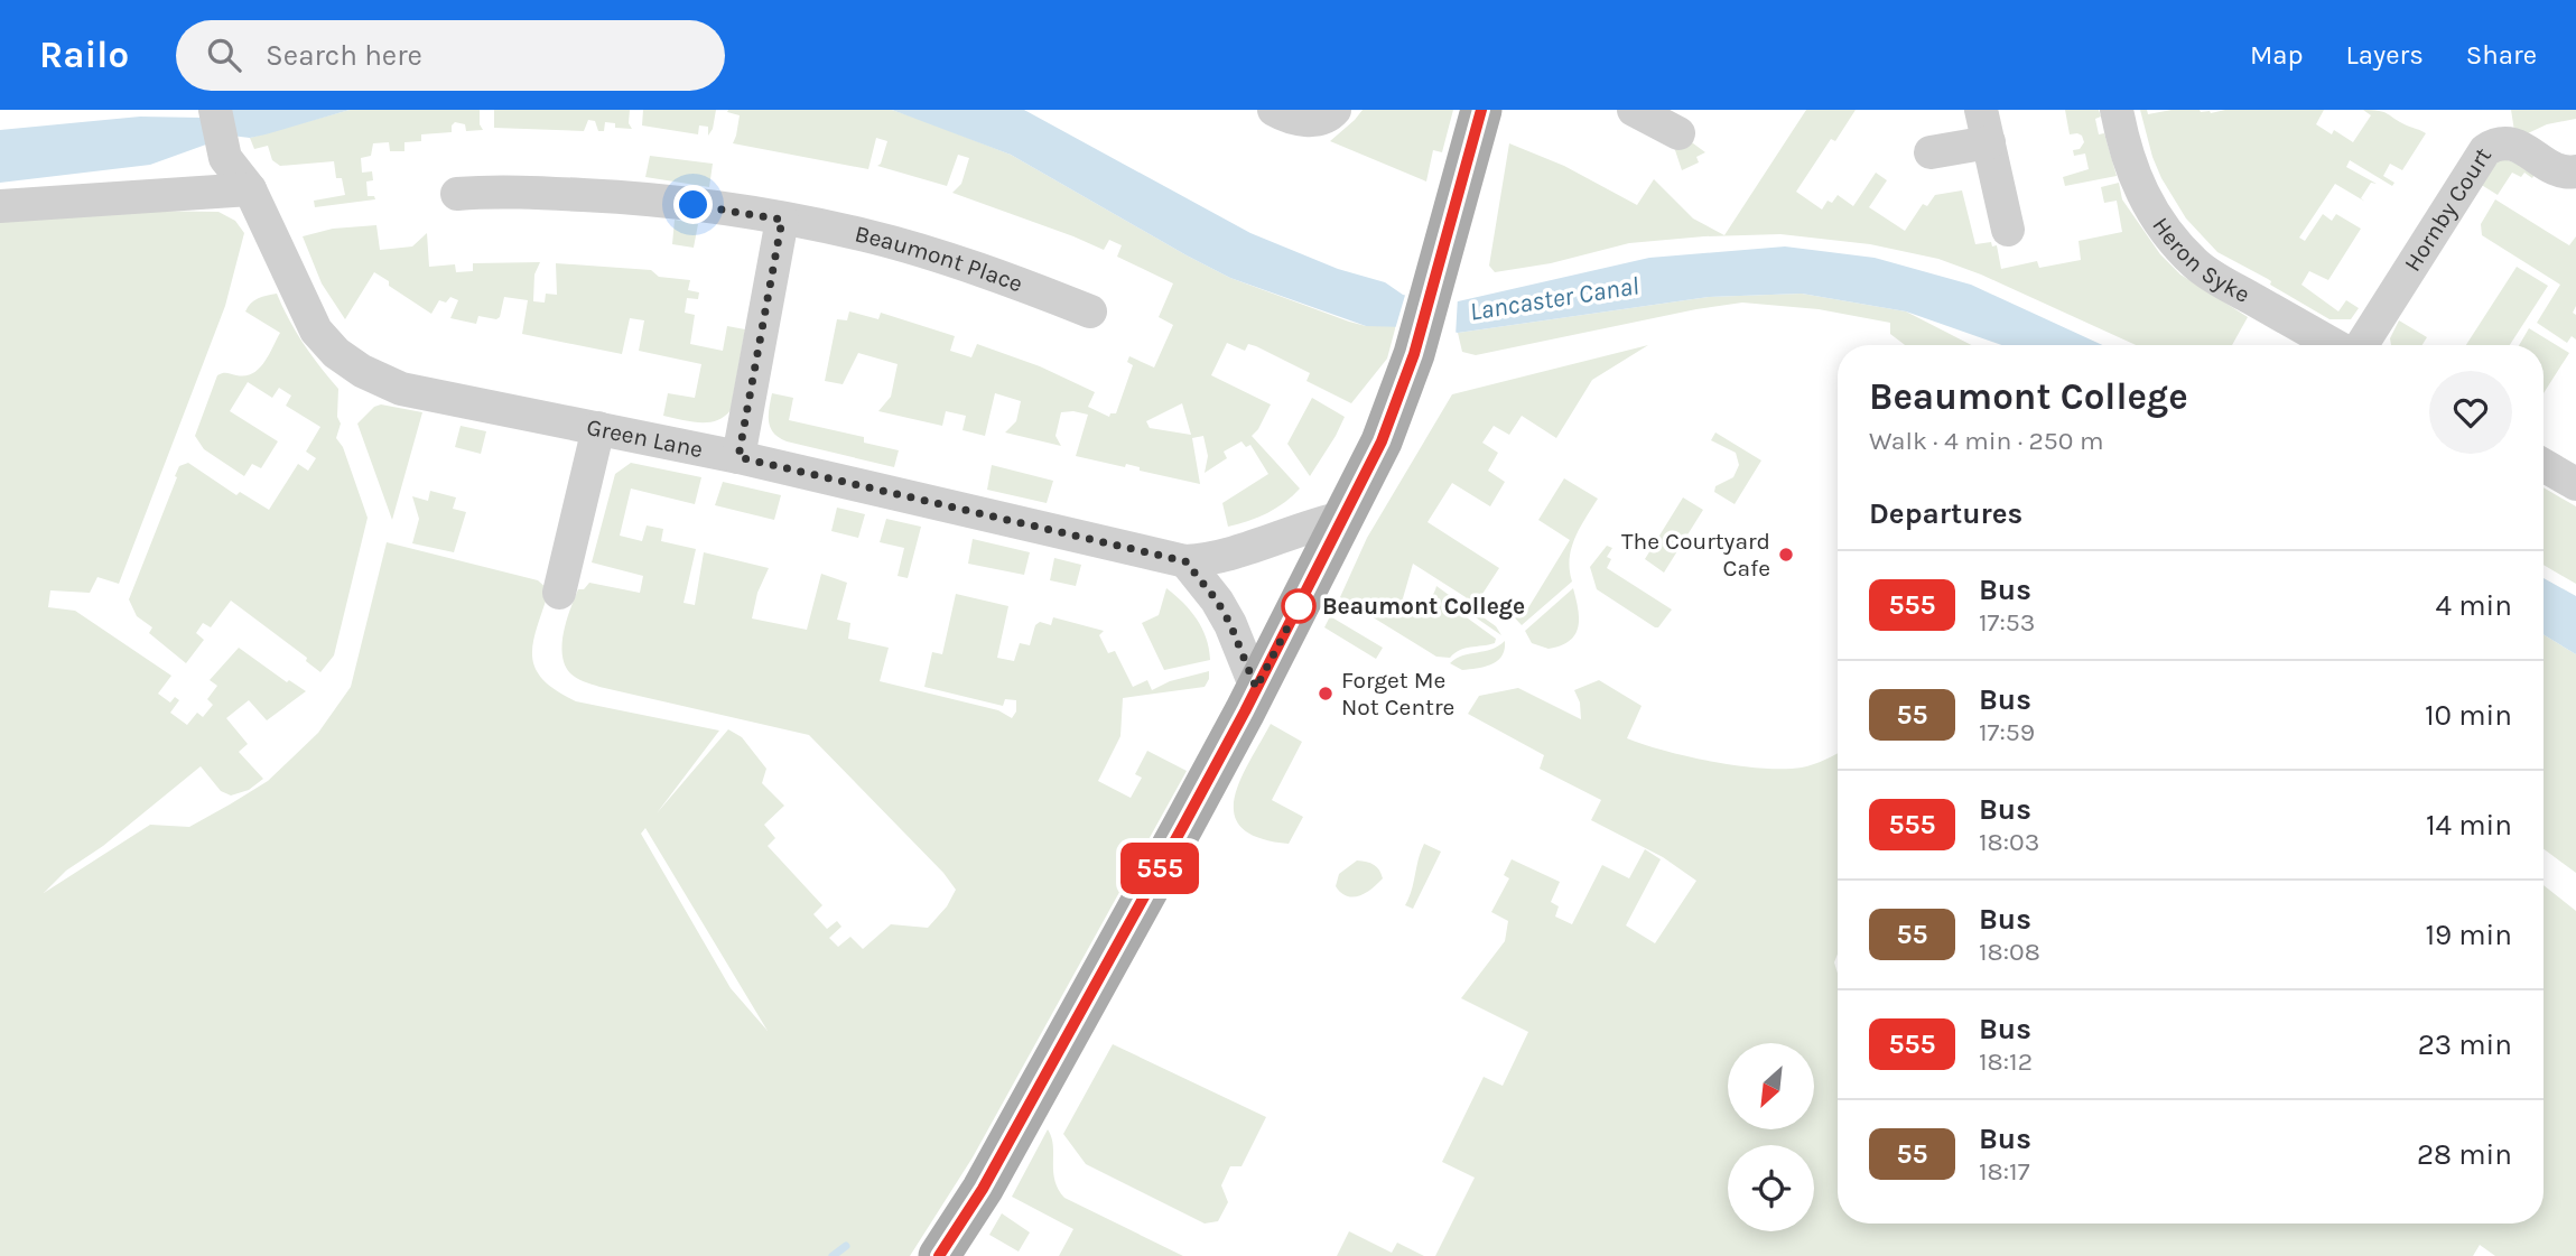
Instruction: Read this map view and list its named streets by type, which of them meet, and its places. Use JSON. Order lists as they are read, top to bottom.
{
  "streets": {
    "street": [
      "Hornby Court",
      "Heron Syke",
      "Beaumont Place",
      "Green Lane"
    ]
  },
  "water": ["Lancaster Canal"],
  "places": ["The Courtyard Cafe", "Beaumont College", "Forget Me Not Centre"],
  "lines": ["bus line 555"],
  "north": "bottom left",
  "page": {
    "header": "Railo",
    "search": "Search here",
    "nav": ["Map", "Layers", "Share"],
    "on_map": "555",
    "heading": [
      ["Beaumont College", "Walk · 4 min · 250 m"],
      "Departures"
    ],
    "list": [
      {
        "mark": "555",
        "name": "Bus",
        "note": "17:53",
        "value": "4 min"
      },
      {
        "mark": "55",
        "name": "Bus",
        "note": "17:59",
        "value": "10 min"
      },
      {
        "mark": "555",
        "name": "Bus",
        "note": "18:03",
        "value": "14 min"
      },
      {
        "mark": "55",
        "name": "Bus",
        "note": "18:08",
        "value": "19 min"
      },
      {
        "mark": "555",
        "name": "Bus",
        "note": "18:12",
        "value": "23 min"
      },
      {
        "mark": "55",
        "name": "Bus",
        "note": "18:17",
        "value": "28 min"
      }
    ]
  }
}
